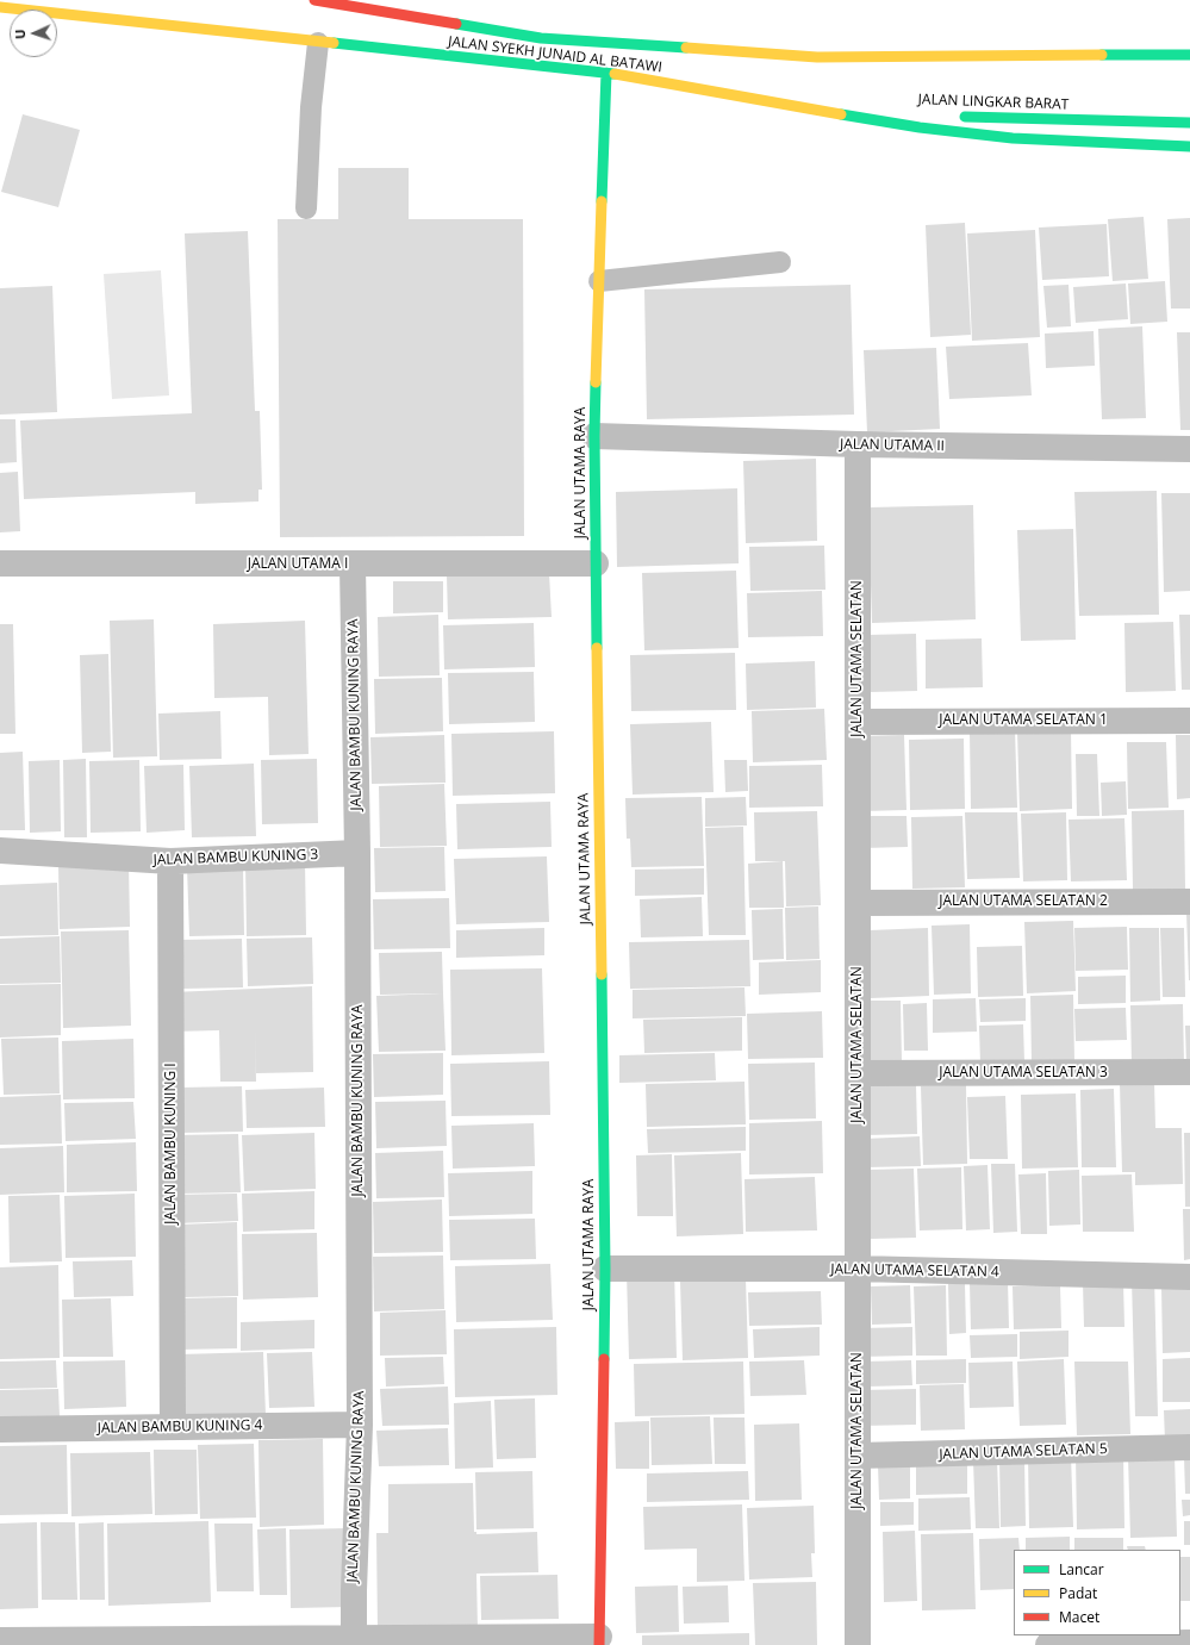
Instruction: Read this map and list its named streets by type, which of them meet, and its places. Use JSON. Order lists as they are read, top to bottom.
{
  "streets": {
    "main road": ["JALAN SYEKH JUNAID AL BATAWI", "JALAN LINGKAR BARAT", "JALAN UTAMA RAYA"],
    "street": [
      "JALAN UTAMA II",
      "JALAN UTAMA I",
      "JALAN UTAMA SELATAN",
      "JALAN BAMBU KUNING RAYA",
      "JALAN UTAMA SELATAN 1",
      "JALAN BAMBU KUNING 3",
      "JALAN UTAMA SELATAN 2",
      "JALAN UTAMA SELATAN 3",
      "JALAN BAMBU KUNING I",
      "JALAN UTAMA SELATAN 4",
      "JALAN BAMBU KUNING 4",
      "JALAN UTAMA SELATAN 5"
    ]
  },
  "crossings": [
    ["JALAN SYEKH JUNAID AL BATAWI", "JALAN LINGKAR BARAT"],
    ["JALAN SYEKH JUNAID AL BATAWI", "JALAN UTAMA RAYA"],
    ["JALAN UTAMA II", "JALAN UTAMA RAYA"],
    ["JALAN UTAMA II", "JALAN UTAMA SELATAN"],
    ["JALAN UTAMA RAYA", "JALAN UTAMA I"],
    ["JALAN UTAMA RAYA", "JALAN UTAMA SELATAN 4"],
    ["JALAN UTAMA I", "JALAN BAMBU KUNING RAYA"],
    ["JALAN UTAMA SELATAN", "JALAN UTAMA SELATAN 1"],
    ["JALAN UTAMA SELATAN", "JALAN UTAMA SELATAN 2"],
    ["JALAN UTAMA SELATAN", "JALAN UTAMA SELATAN 3"],
    ["JALAN UTAMA SELATAN", "JALAN UTAMA SELATAN 4"],
    ["JALAN UTAMA SELATAN", "JALAN UTAMA SELATAN 5"],
    ["JALAN BAMBU KUNING RAYA", "JALAN BAMBU KUNING 3"],
    ["JALAN BAMBU KUNING RAYA", "JALAN BAMBU KUNING 4"],
    ["JALAN BAMBU KUNING 3", "JALAN BAMBU KUNING I"],
    ["JALAN BAMBU KUNING I", "JALAN BAMBU KUNING 4"]
  ],
  "legend": ["Lancar", "Padat", "Macet"],
  "north": "left"
}
